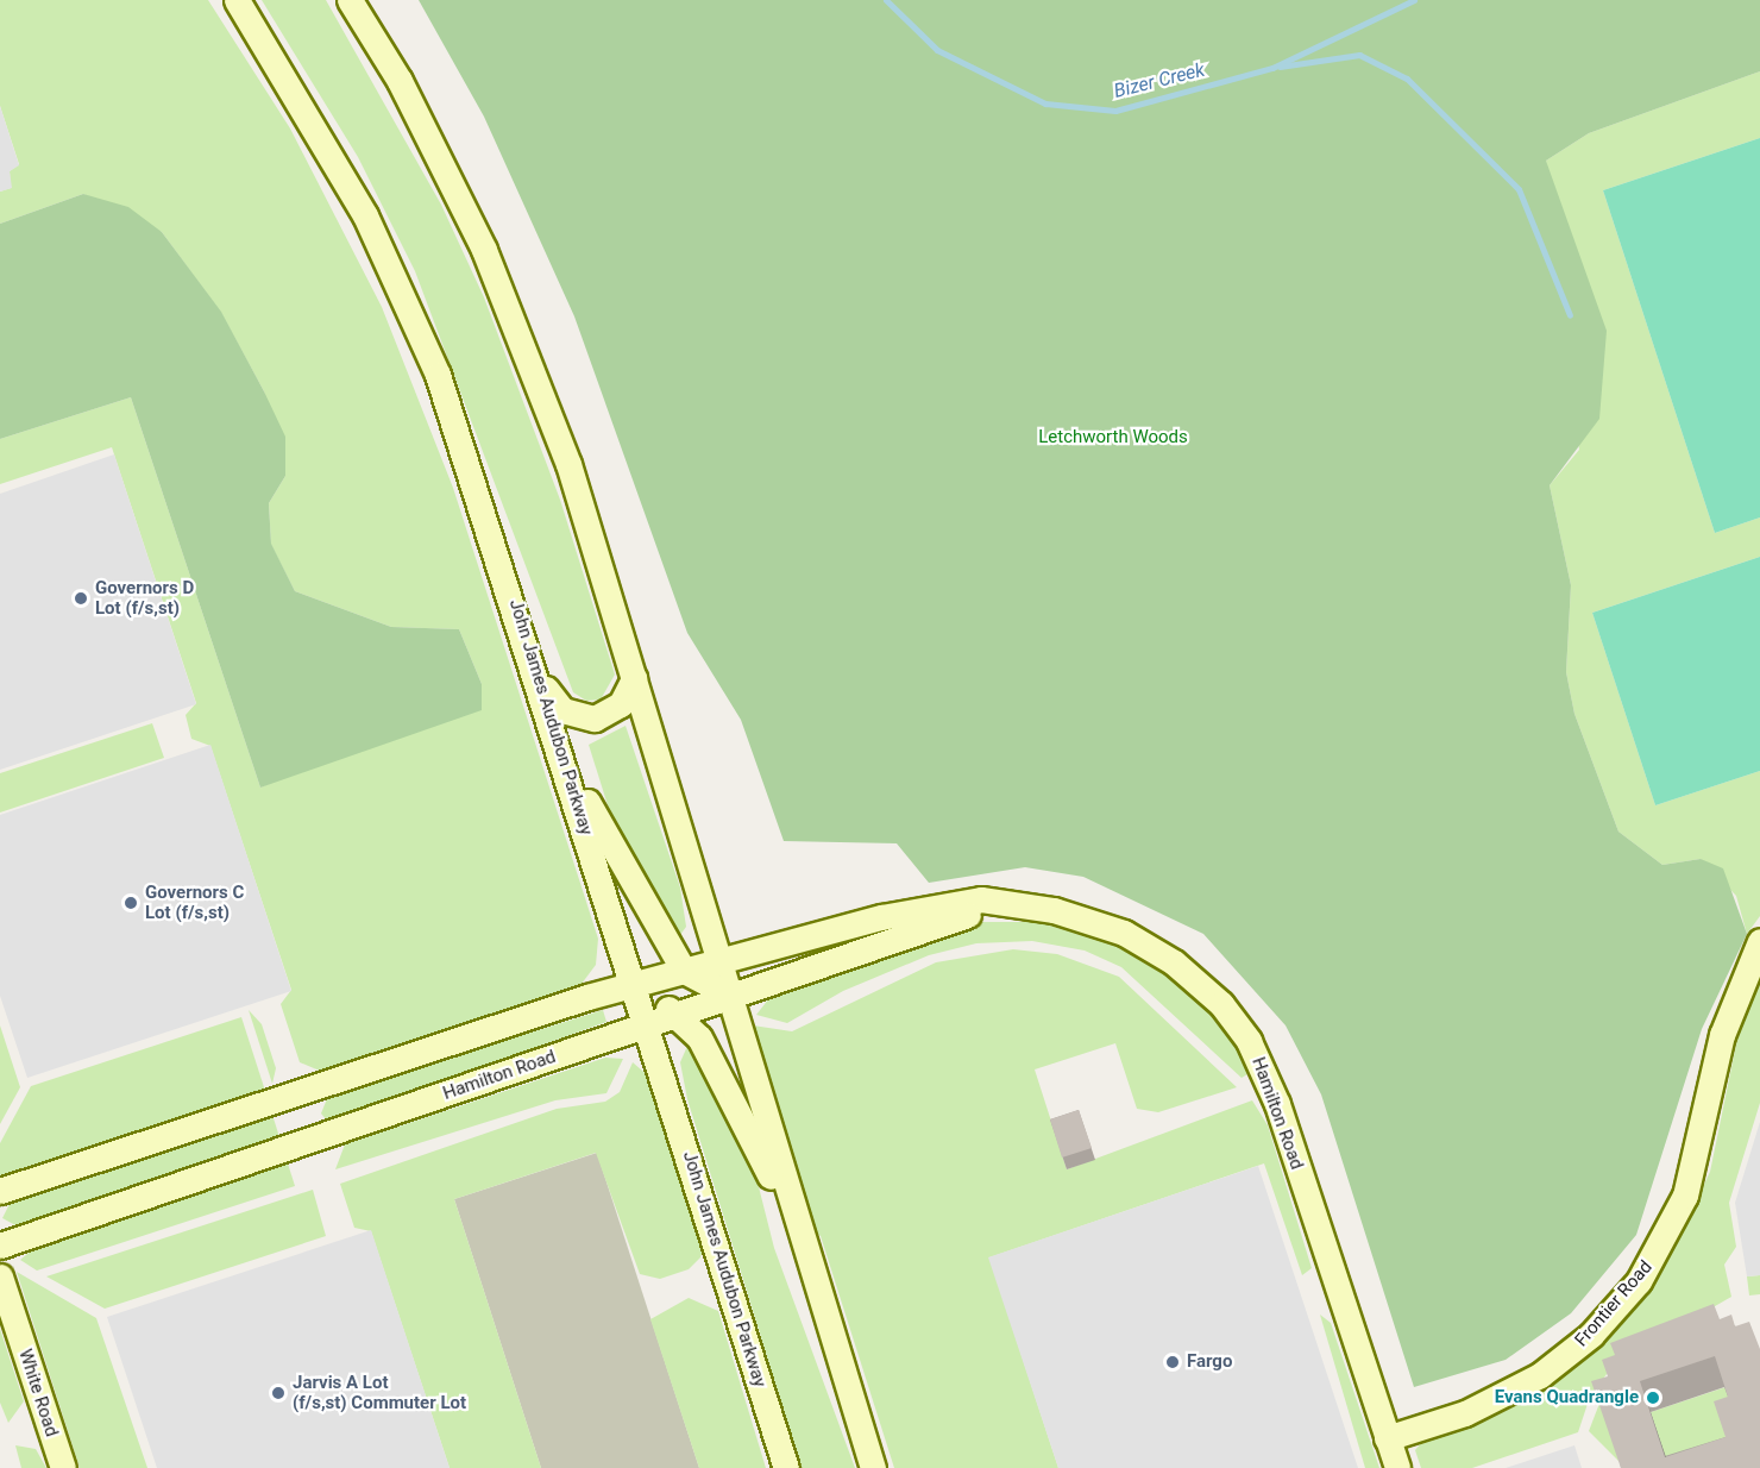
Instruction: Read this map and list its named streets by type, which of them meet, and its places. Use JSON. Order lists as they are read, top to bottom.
{
  "streets": {
    "main road": [
      "John James Audubon Parkway",
      "Hamilton Road",
      "Frontier Road",
      "White Road"
    ]
  },
  "crossings": [
    ["John James Audubon Parkway", "Hamilton Road"],
    ["Hamilton Road", "Frontier Road"]
  ],
  "water": ["Bizer Creek"],
  "parks": ["Letchworth Woods"],
  "places": [
    "Governors D Lot (f/s,st)",
    "Governors C Lot (f/s,st)",
    "Fargo",
    "Jarvis A Lot (f/s,st) Commuter Lot",
    "Evans Quadrangle"
  ]
}
